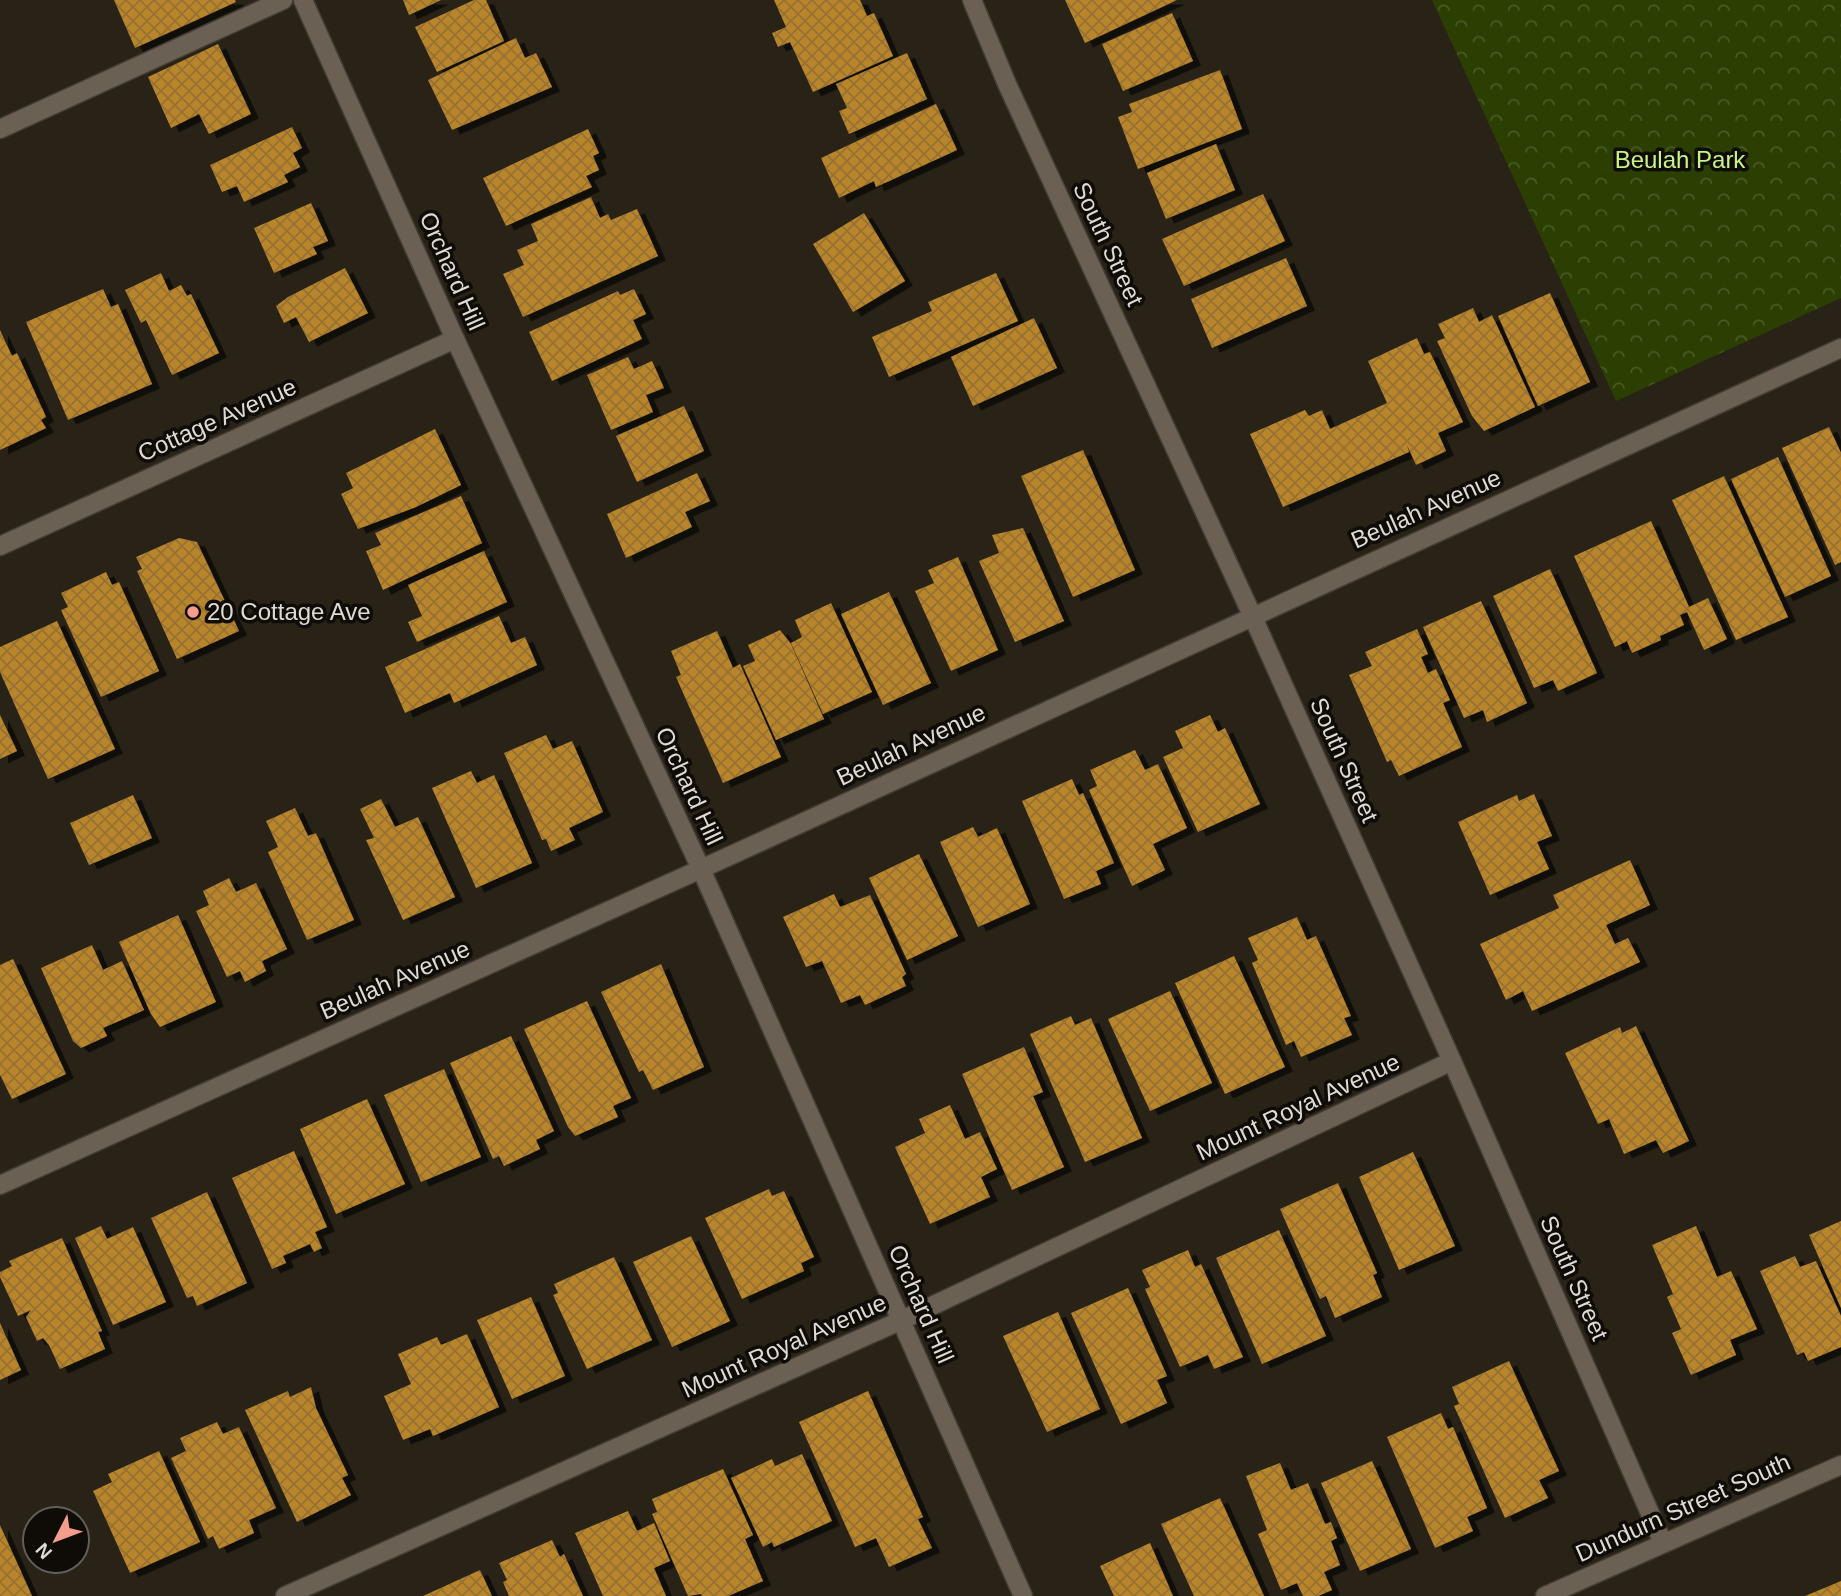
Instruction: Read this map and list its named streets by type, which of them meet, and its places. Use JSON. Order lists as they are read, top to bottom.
{
  "streets": {
    "street": [
      "South Street",
      "Orchard Hill",
      "Cottage Avenue",
      "Beulah Avenue",
      "Mount Royal Avenue",
      "Dundurn Street South"
    ]
  },
  "crossings": [
    ["South Street", "Beulah Avenue"],
    ["South Street", "Mount Royal Avenue"],
    ["South Street", "Dundurn Street South"],
    ["Orchard Hill", "Cottage Avenue"],
    ["Orchard Hill", "Beulah Avenue"],
    ["Orchard Hill", "Mount Royal Avenue"]
  ],
  "parks": ["Beulah Park"],
  "places": ["20 Cottage Ave"],
  "north": "bottom left"
}
